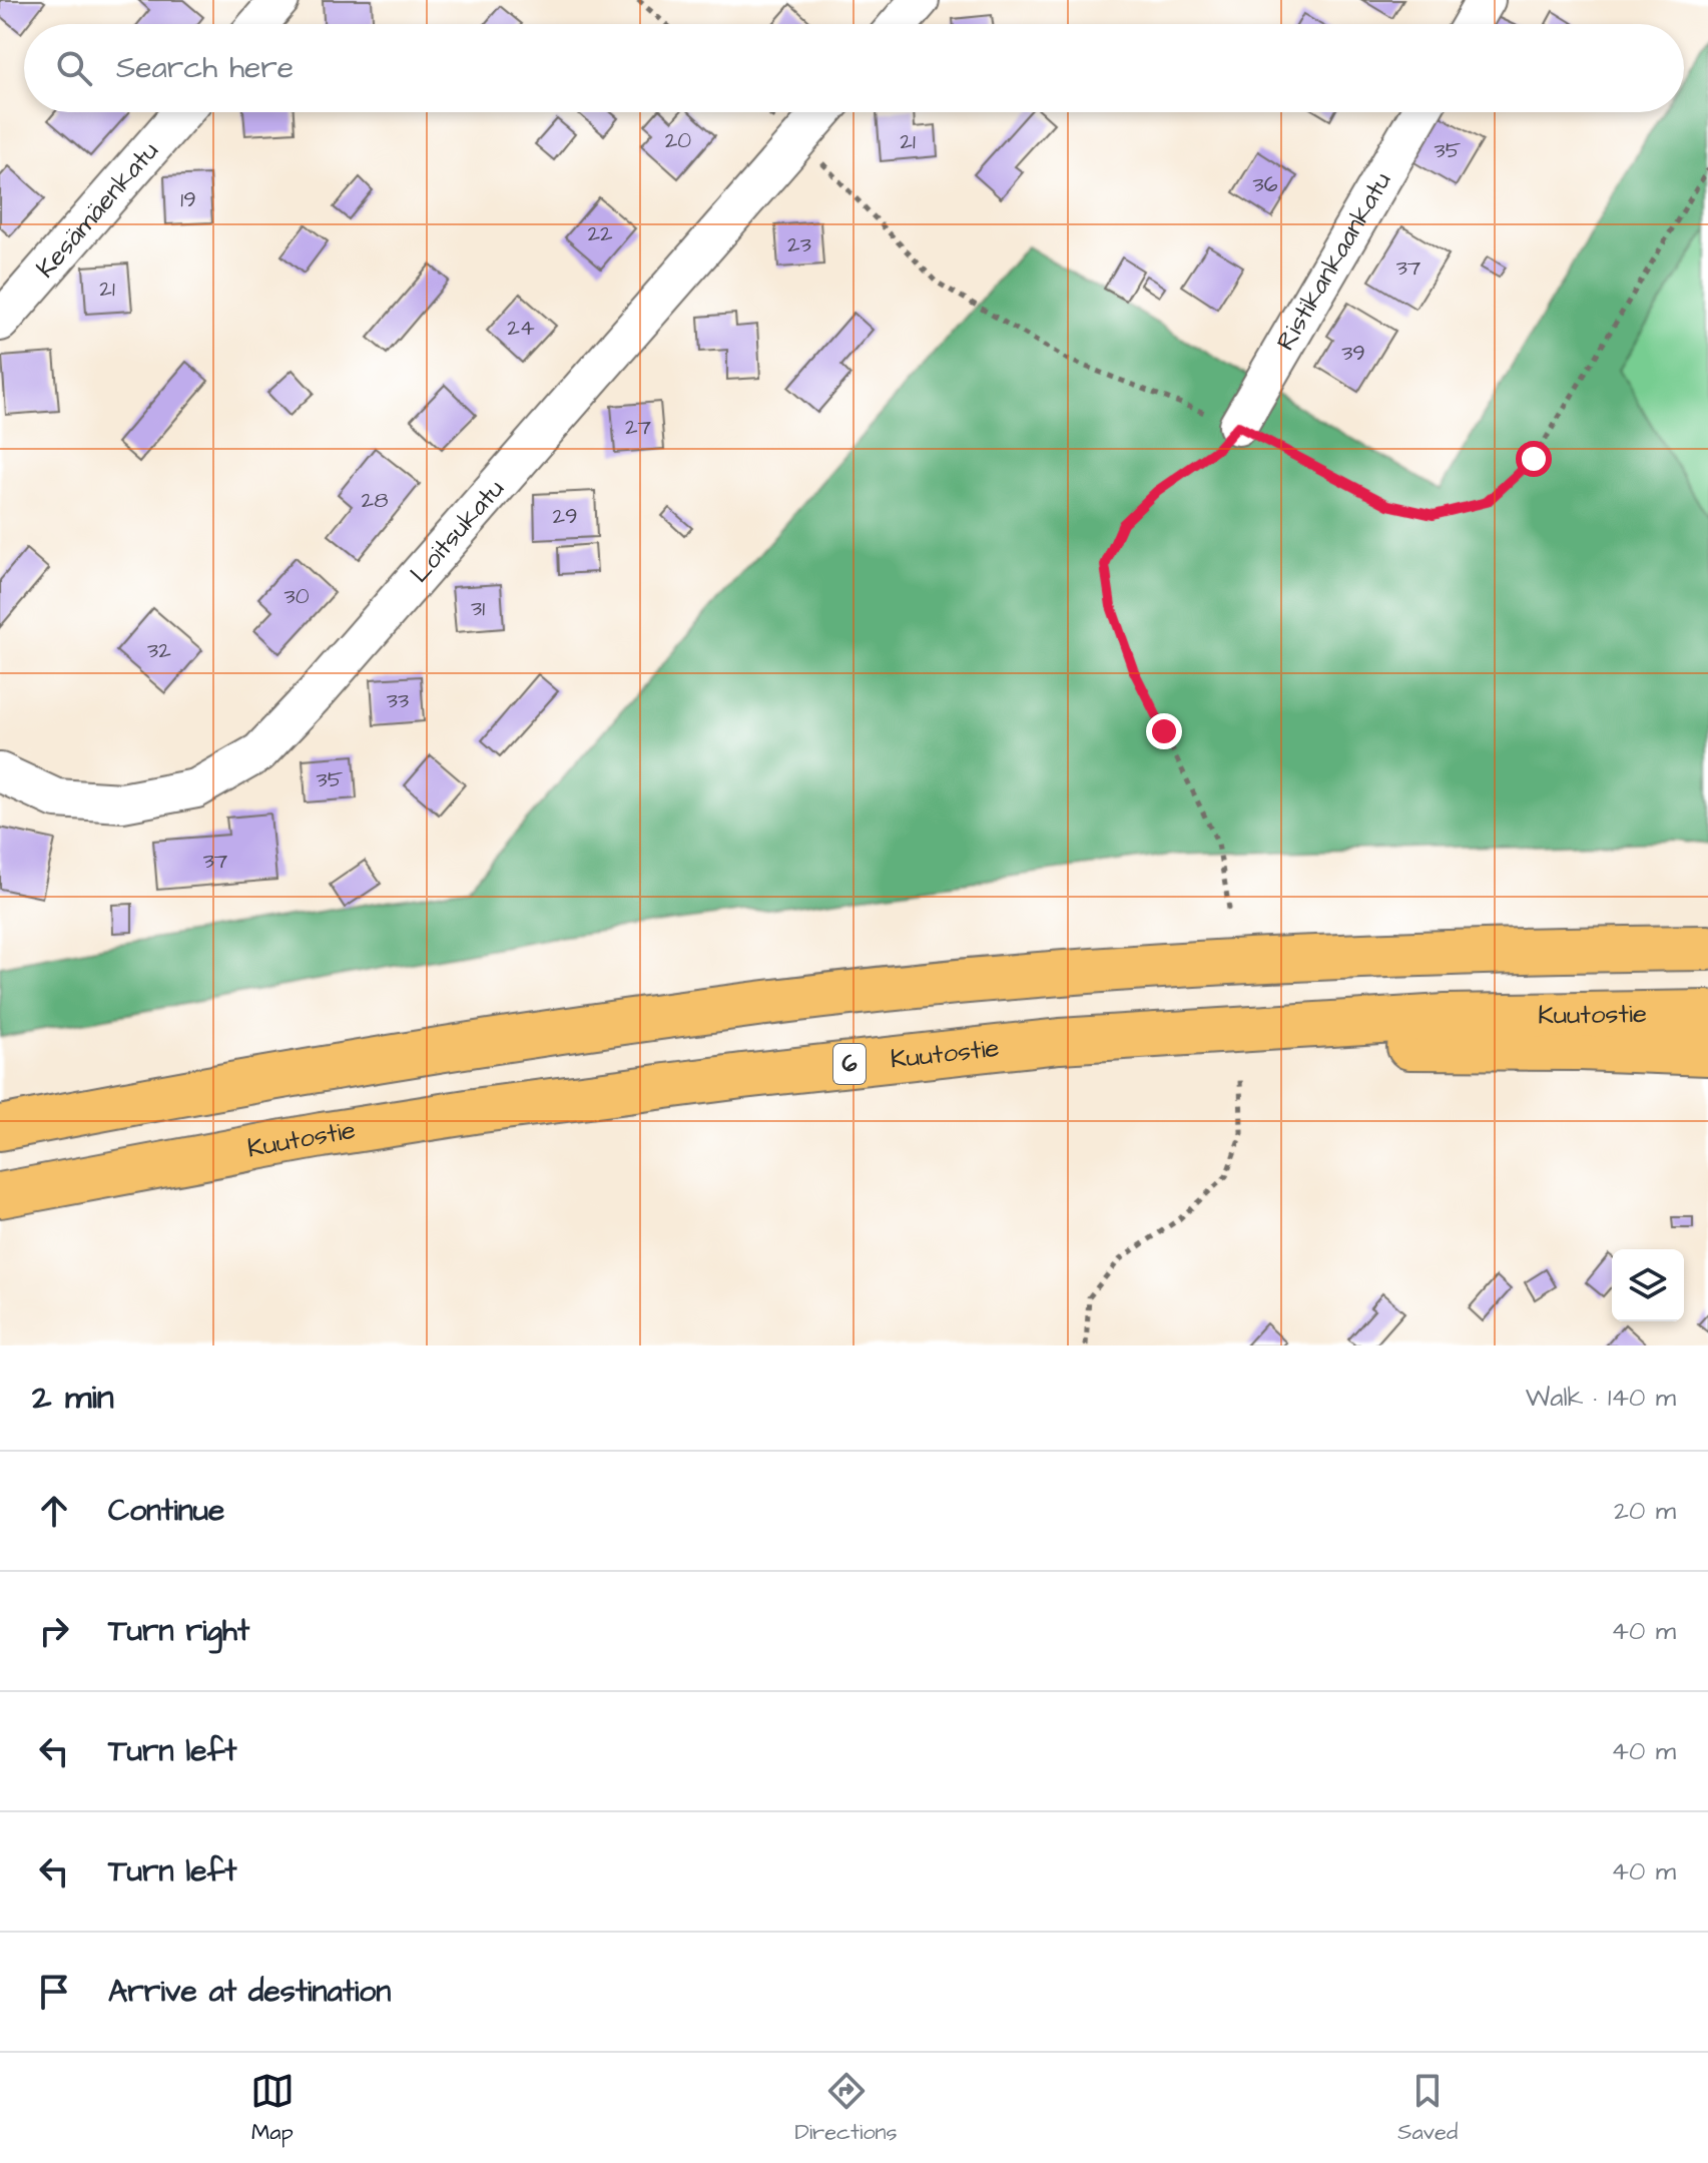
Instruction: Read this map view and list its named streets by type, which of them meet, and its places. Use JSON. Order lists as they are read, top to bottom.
{
  "streets": {
    "highway": ["Kuutostie", "6"],
    "street": ["Kesämäenkatu", "Ristikankaankatu", "Loitsukatu"]
  },
  "house_numbers": [
    "20",
    "21",
    "35",
    "36",
    "19",
    "22",
    "23",
    "37",
    "21",
    "24",
    "39",
    "27",
    "28",
    "29",
    "30",
    "31",
    "32",
    "33",
    "35",
    "37"
  ],
  "page": {
    "search": "Search here",
    "heading": ["2 min", "Walk · 140 m"],
    "list": [
      ["Continue", "20 m"],
      ["Turn right", "40 m"],
      ["Turn left", "40 m"],
      ["Turn left", "40 m"],
      "Arrive at destination"
    ],
    "nav": ["Map", "Directions", "Saved"]
  }
}
